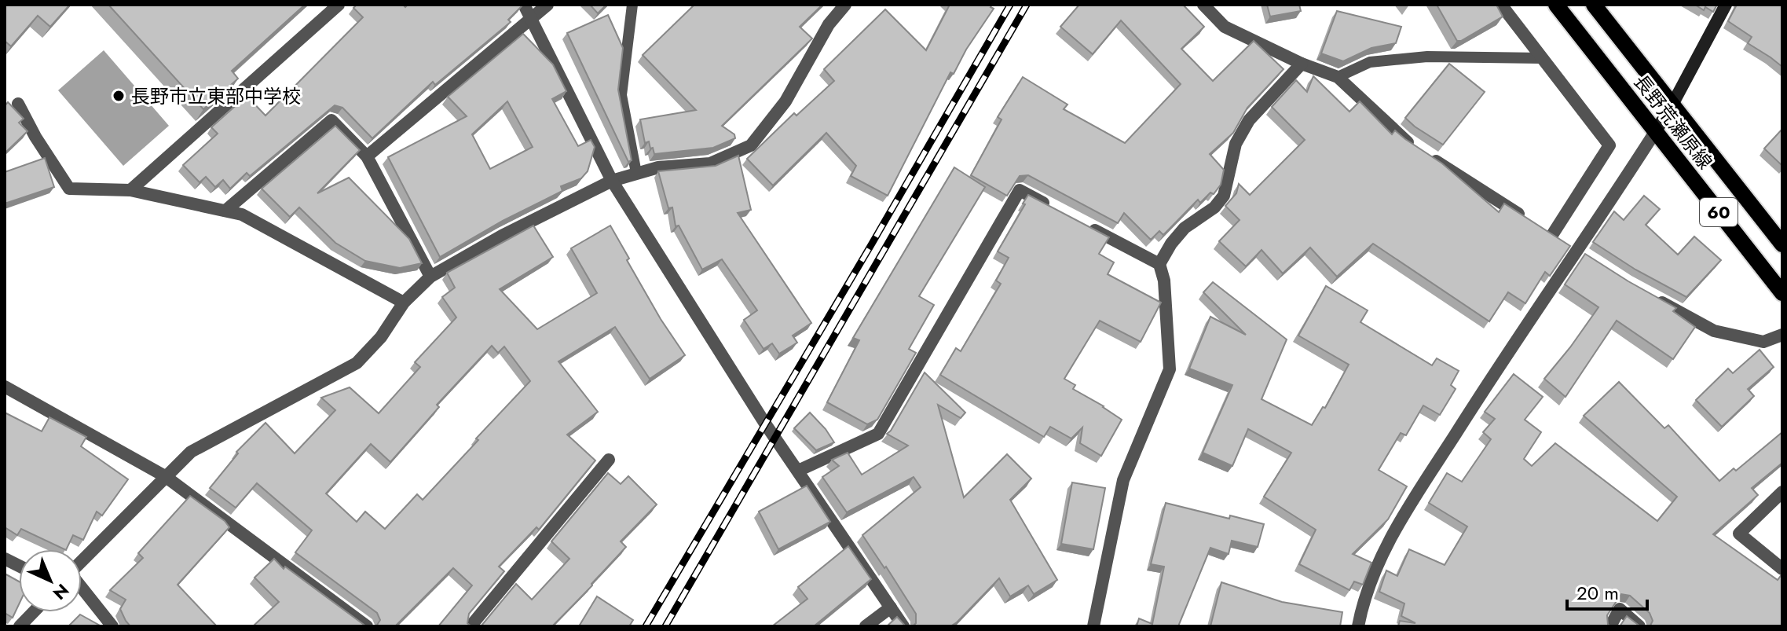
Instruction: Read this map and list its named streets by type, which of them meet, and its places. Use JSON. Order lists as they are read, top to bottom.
{
  "streets": {
    "main road": ["長野荒瀬原線", "60"]
  },
  "places": ["長野市立東部中学校"],
  "scale_bar": "20 m",
  "north": "bottom right"
}
